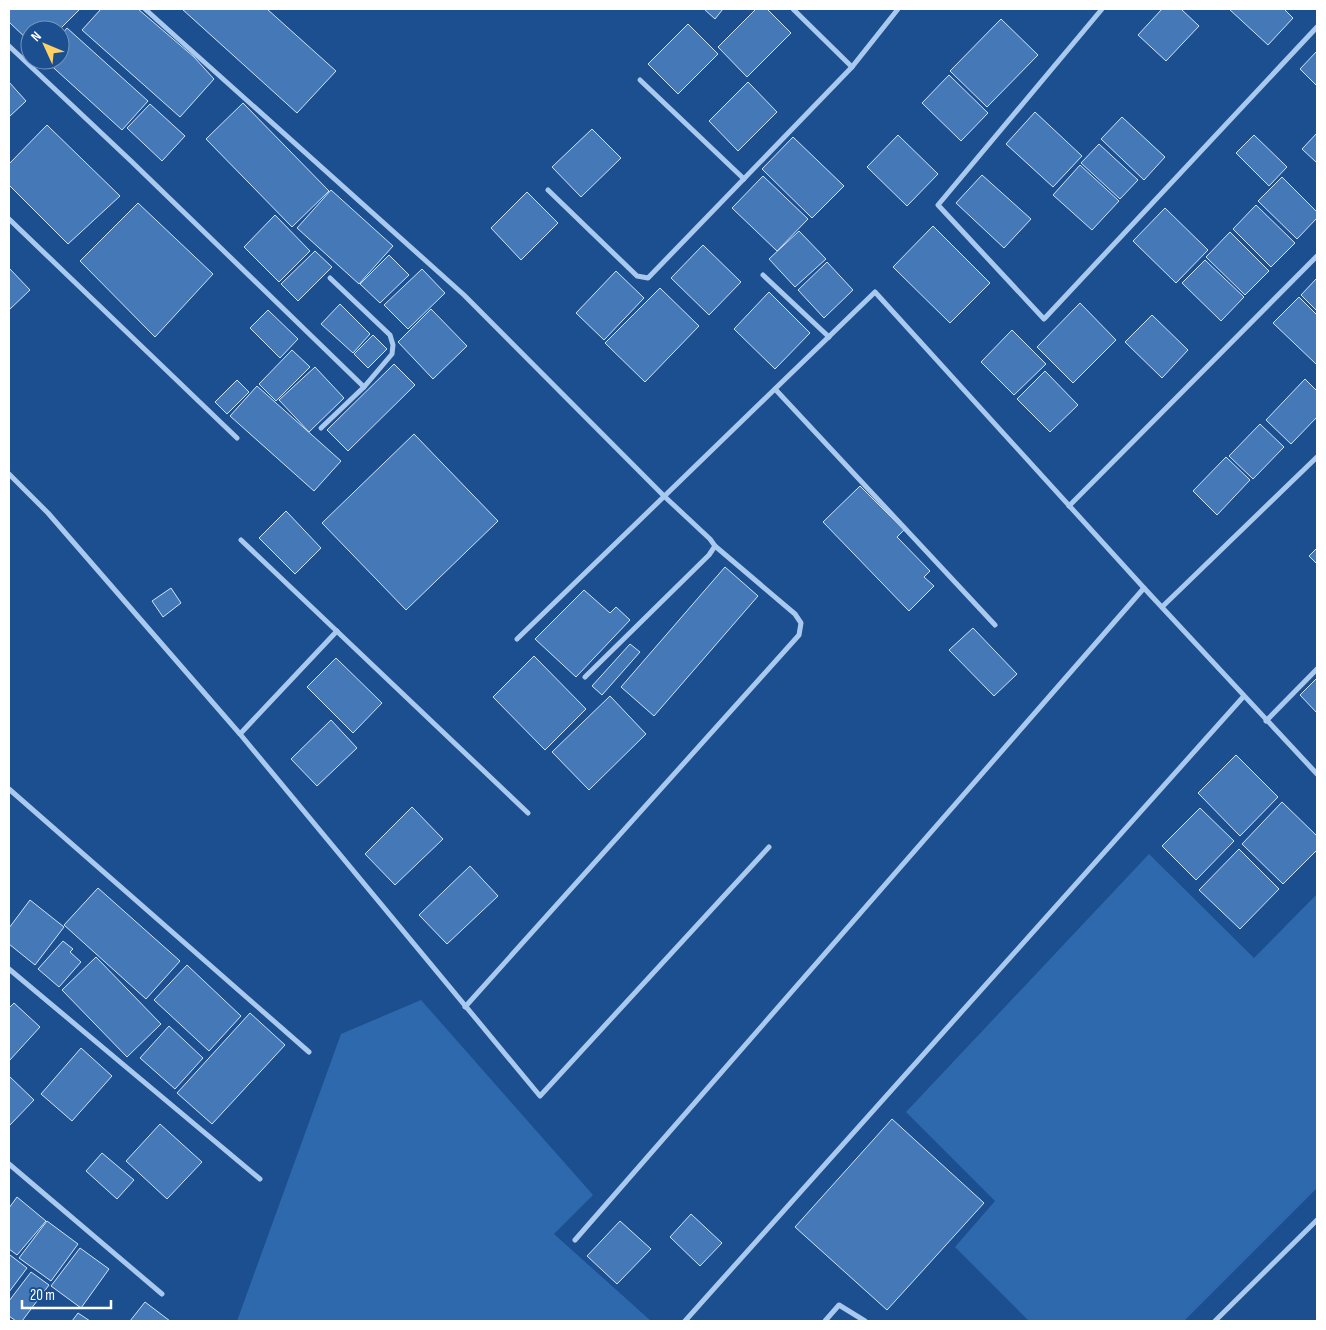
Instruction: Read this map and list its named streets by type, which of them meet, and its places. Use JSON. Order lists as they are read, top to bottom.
{
  "scale_bar": "20 m",
  "north": "top left"
}
